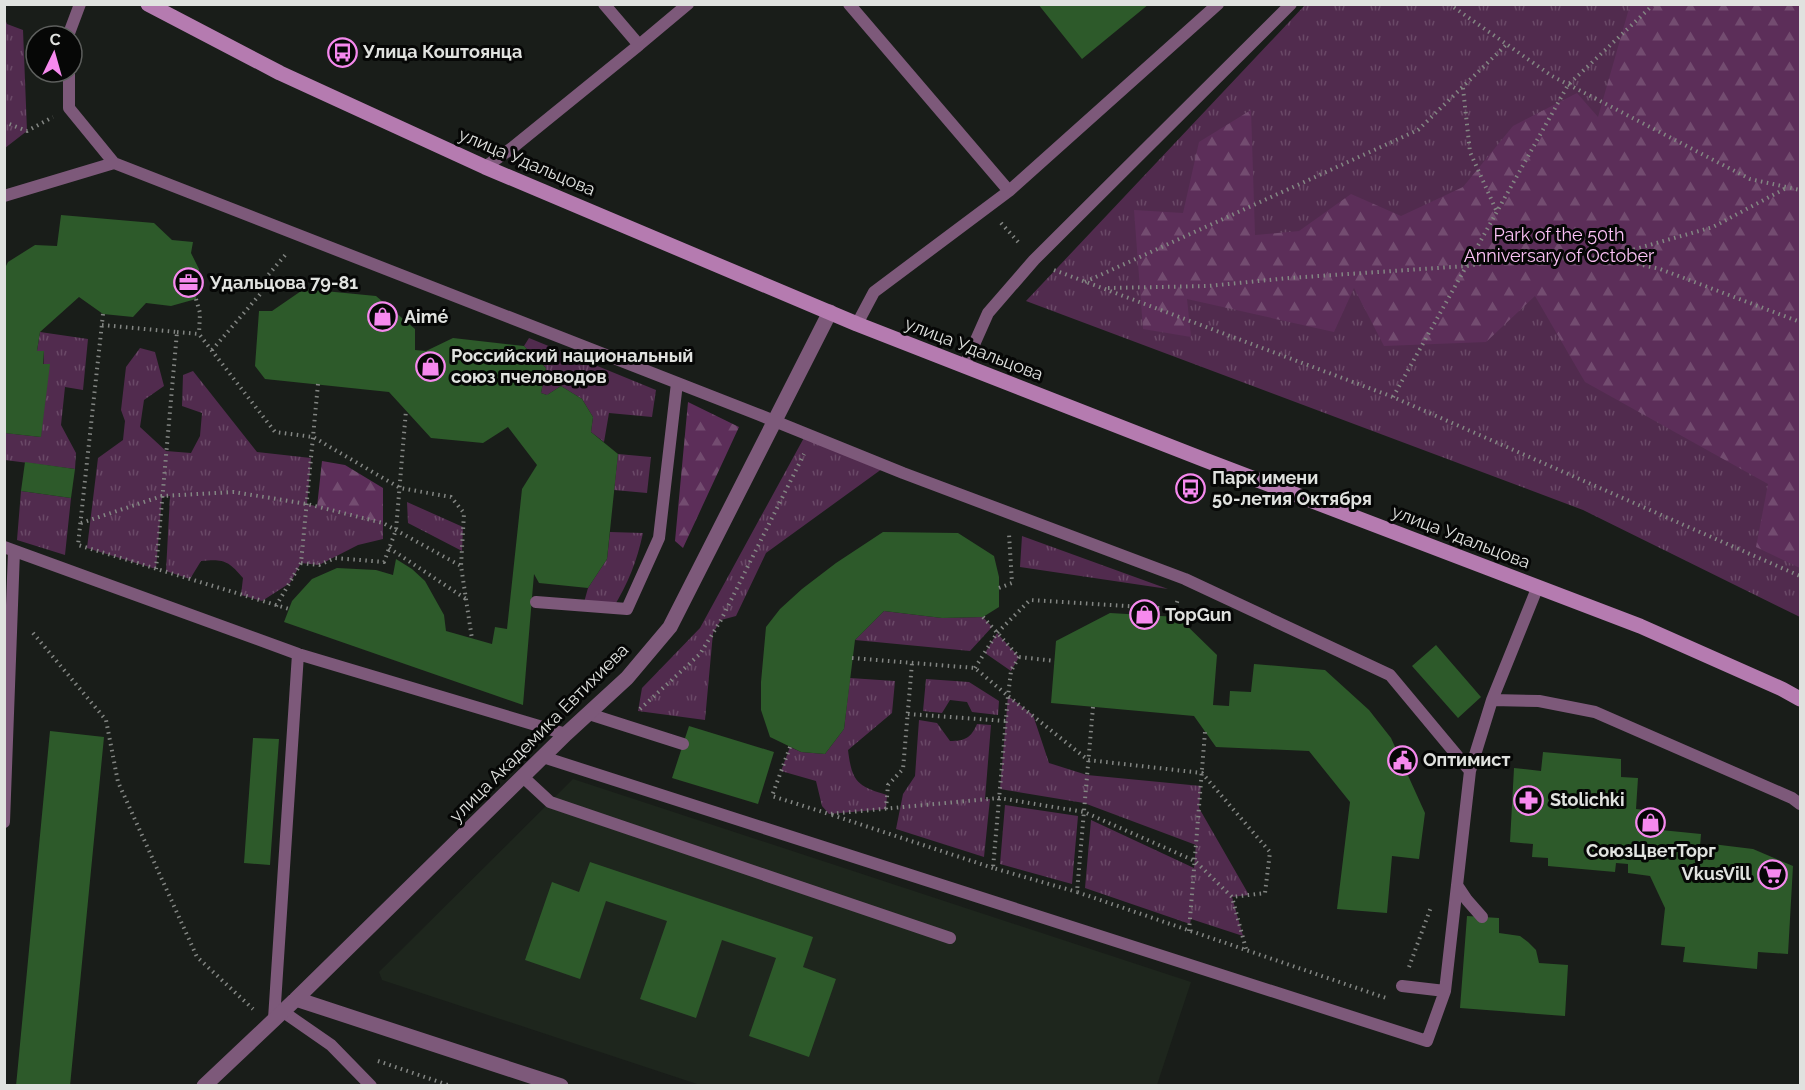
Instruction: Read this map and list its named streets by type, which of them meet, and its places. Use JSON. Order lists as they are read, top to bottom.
{
  "streets": {
    "street": ["улица Удальцова", "улица Академика Евтихиева"]
  },
  "crossings": [
    ["улица Удальцова", "улица Академика Евтихиева"]
  ],
  "parks": ["Park of the 50th Anniversary of October"],
  "places": {
    "bus stop": ["Улица Коштоянца", "Парк имени 50-летия Октября"],
    "office": ["Удальцова 79-81"],
    "shop": [
      "Aimé",
      "Российский национальный союз пчеловодов",
      "TopGun",
      "СоюзЦветТорг"
    ],
    "public building": ["Оптимист"],
    "pharmacy": ["Stolichki"],
    "supermarket": ["VkusVill"]
  },
  "north": "top"
}
